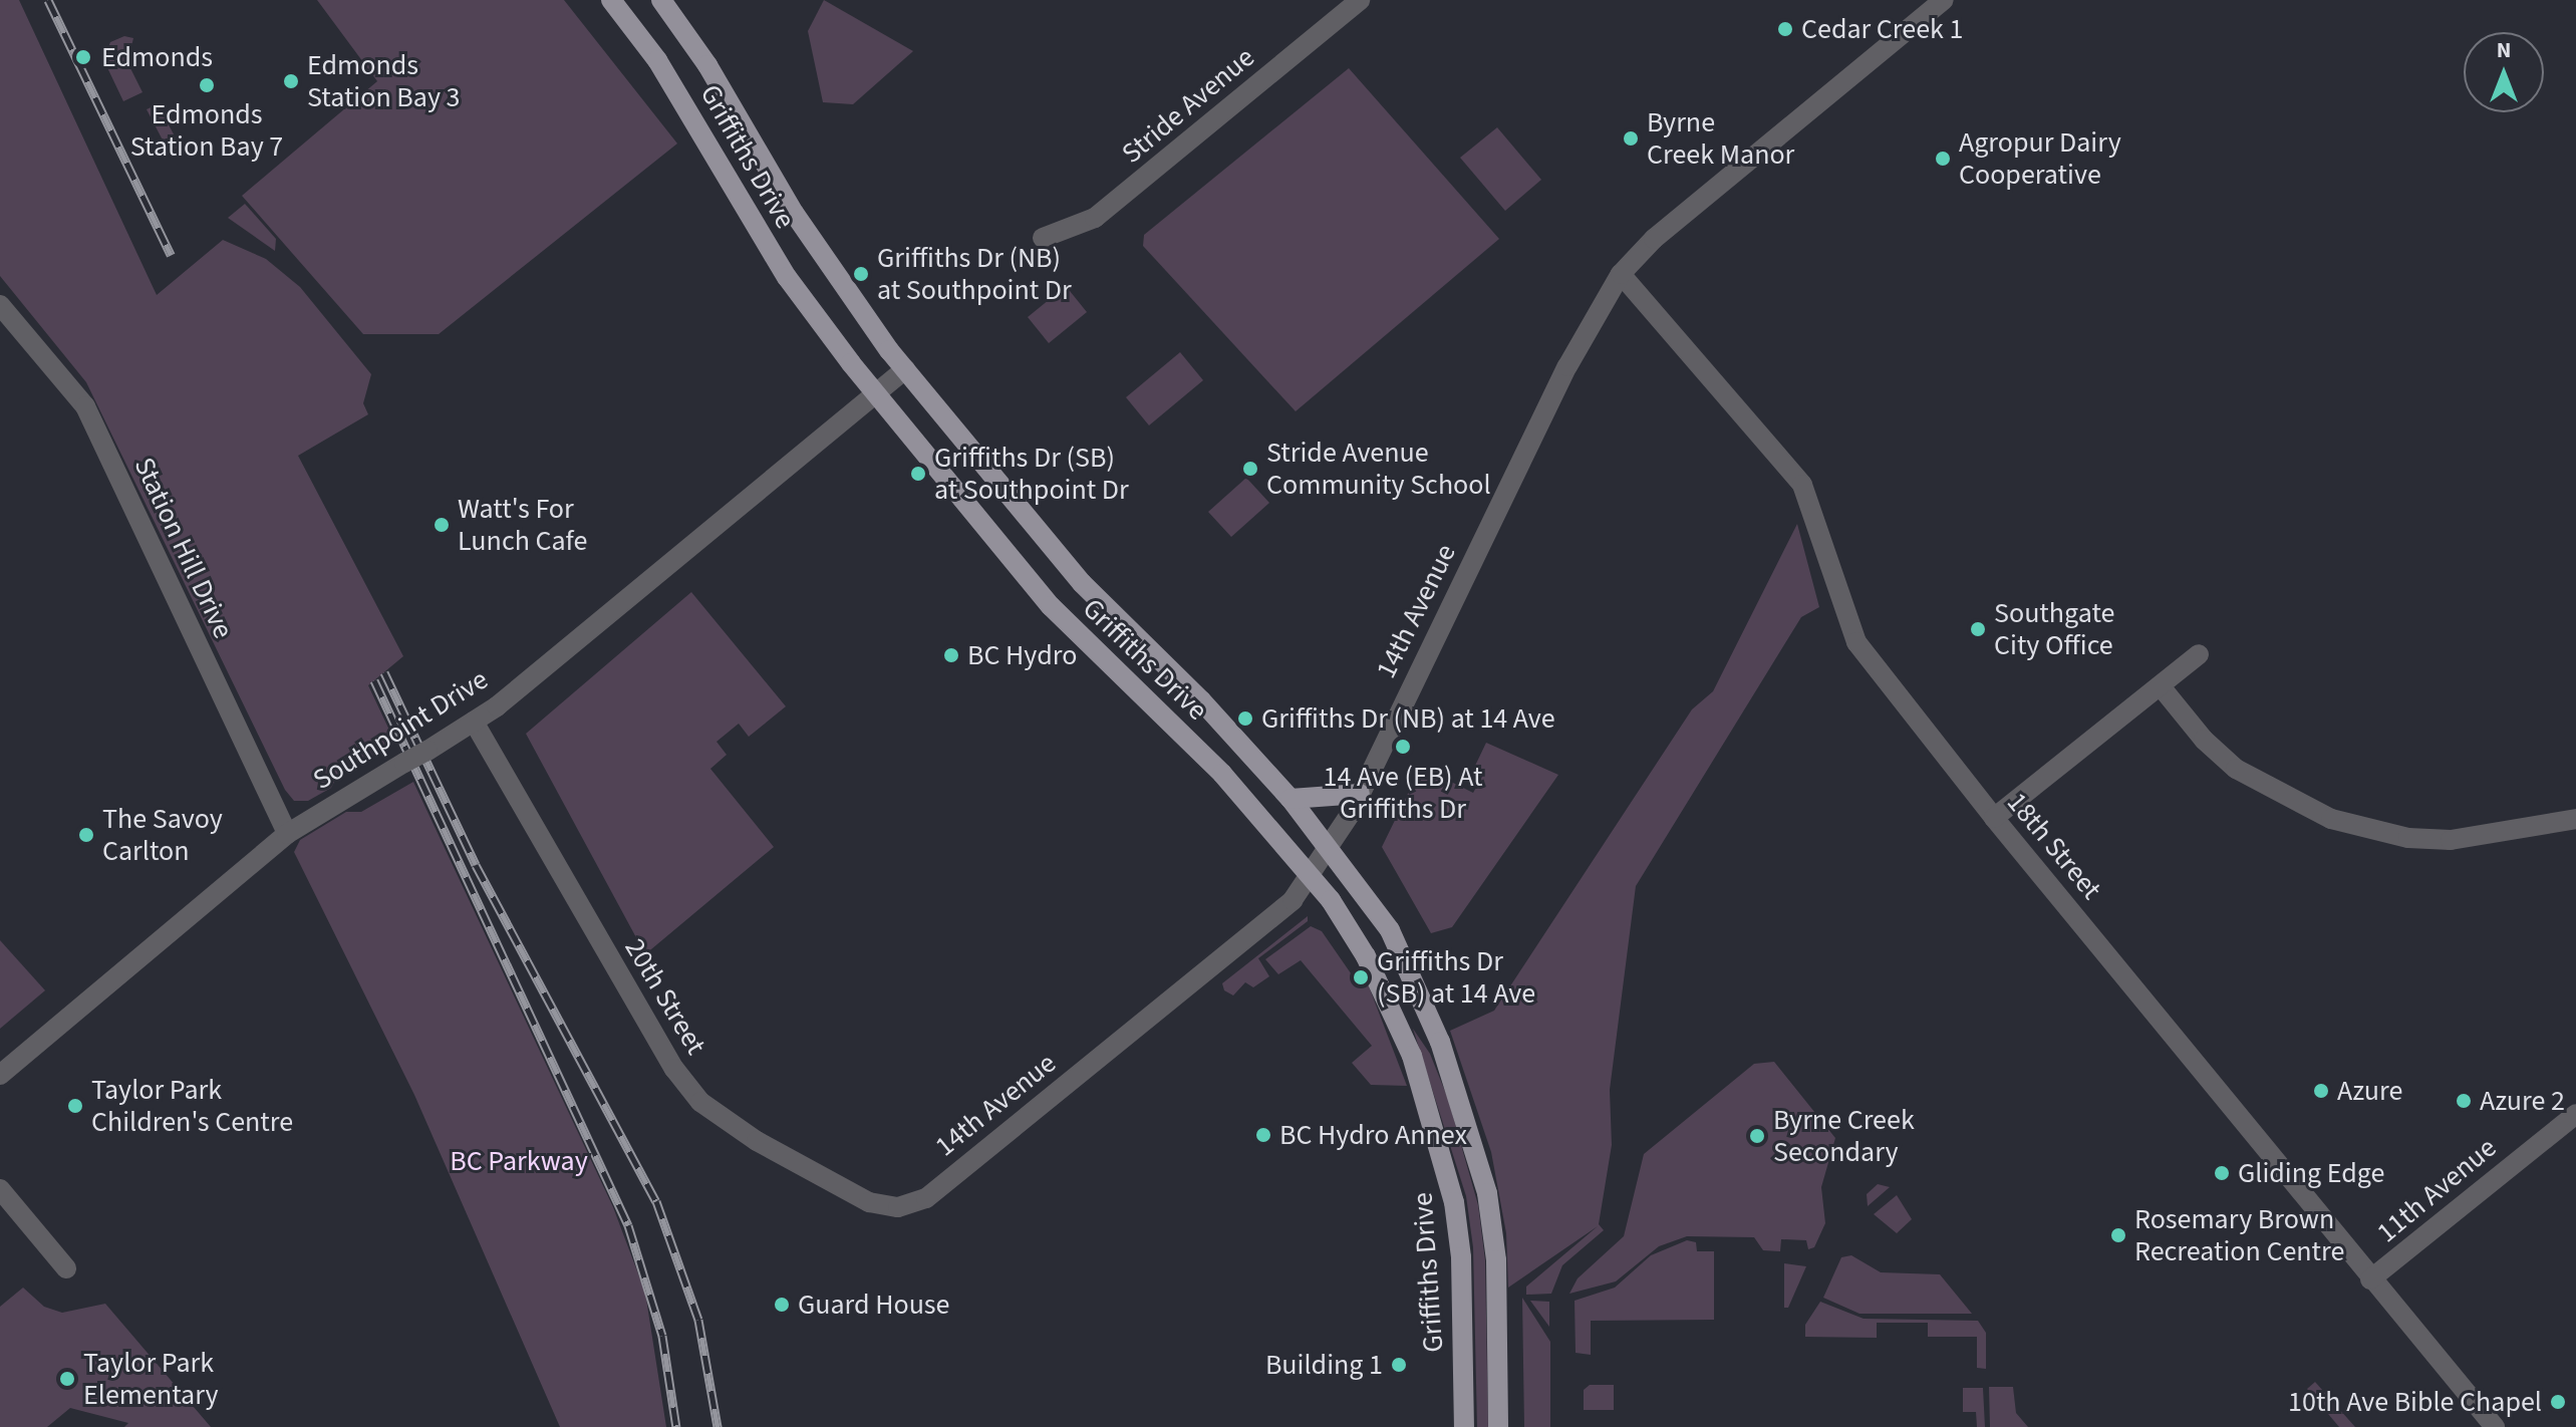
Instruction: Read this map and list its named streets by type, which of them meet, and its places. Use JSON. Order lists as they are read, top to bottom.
{
  "streets": {
    "main road": ["Griffiths Drive"],
    "street": [
      "Stride Avenue",
      "Station Hill Drive",
      "14th Avenue",
      "Southpoint Drive",
      "18th Street",
      "20th Street",
      "11th Avenue"
    ]
  },
  "crossings": [
    ["Griffiths Drive", "14th Avenue"],
    ["Griffiths Drive", "Southpoint Drive"],
    ["Station Hill Drive", "Southpoint Drive"],
    ["14th Avenue", "18th Street"],
    ["14th Avenue", "20th Street"],
    ["Southpoint Drive", "20th Street"],
    ["18th Street", "11th Avenue"]
  ],
  "parks": ["BC Parkway"],
  "places": [
    "Cedar Creek 1",
    "Edmonds",
    "Edmonds Station Bay 3",
    "Edmonds Station Bay 7",
    "Byrne Creek Manor",
    "Agropur Dairy Cooperative",
    "Griffiths Dr (NB) at Southpoint Dr",
    "Stride Avenue Community School",
    "Griffiths Dr (SB) at Southpoint Dr",
    "Watt's For Lunch Cafe",
    "Southgate City Office",
    "BC Hydro",
    "Griffiths Dr (NB) at 14 Ave",
    "14 Ave (EB) At Griffiths Dr",
    "The Savoy Carlton",
    "Griffiths Dr (SB) at 14 Ave",
    "Azure",
    "Azure 2",
    "Taylor Park Children's Centre",
    "BC Hydro Annex",
    "Byrne Creek Secondary",
    "Gliding Edge",
    "Rosemary Brown Recreation Centre",
    "Guard House",
    "Building 1",
    "Taylor Park Elementary",
    "10th Ave Bible Chapel"
  ],
  "north": "top"
}
